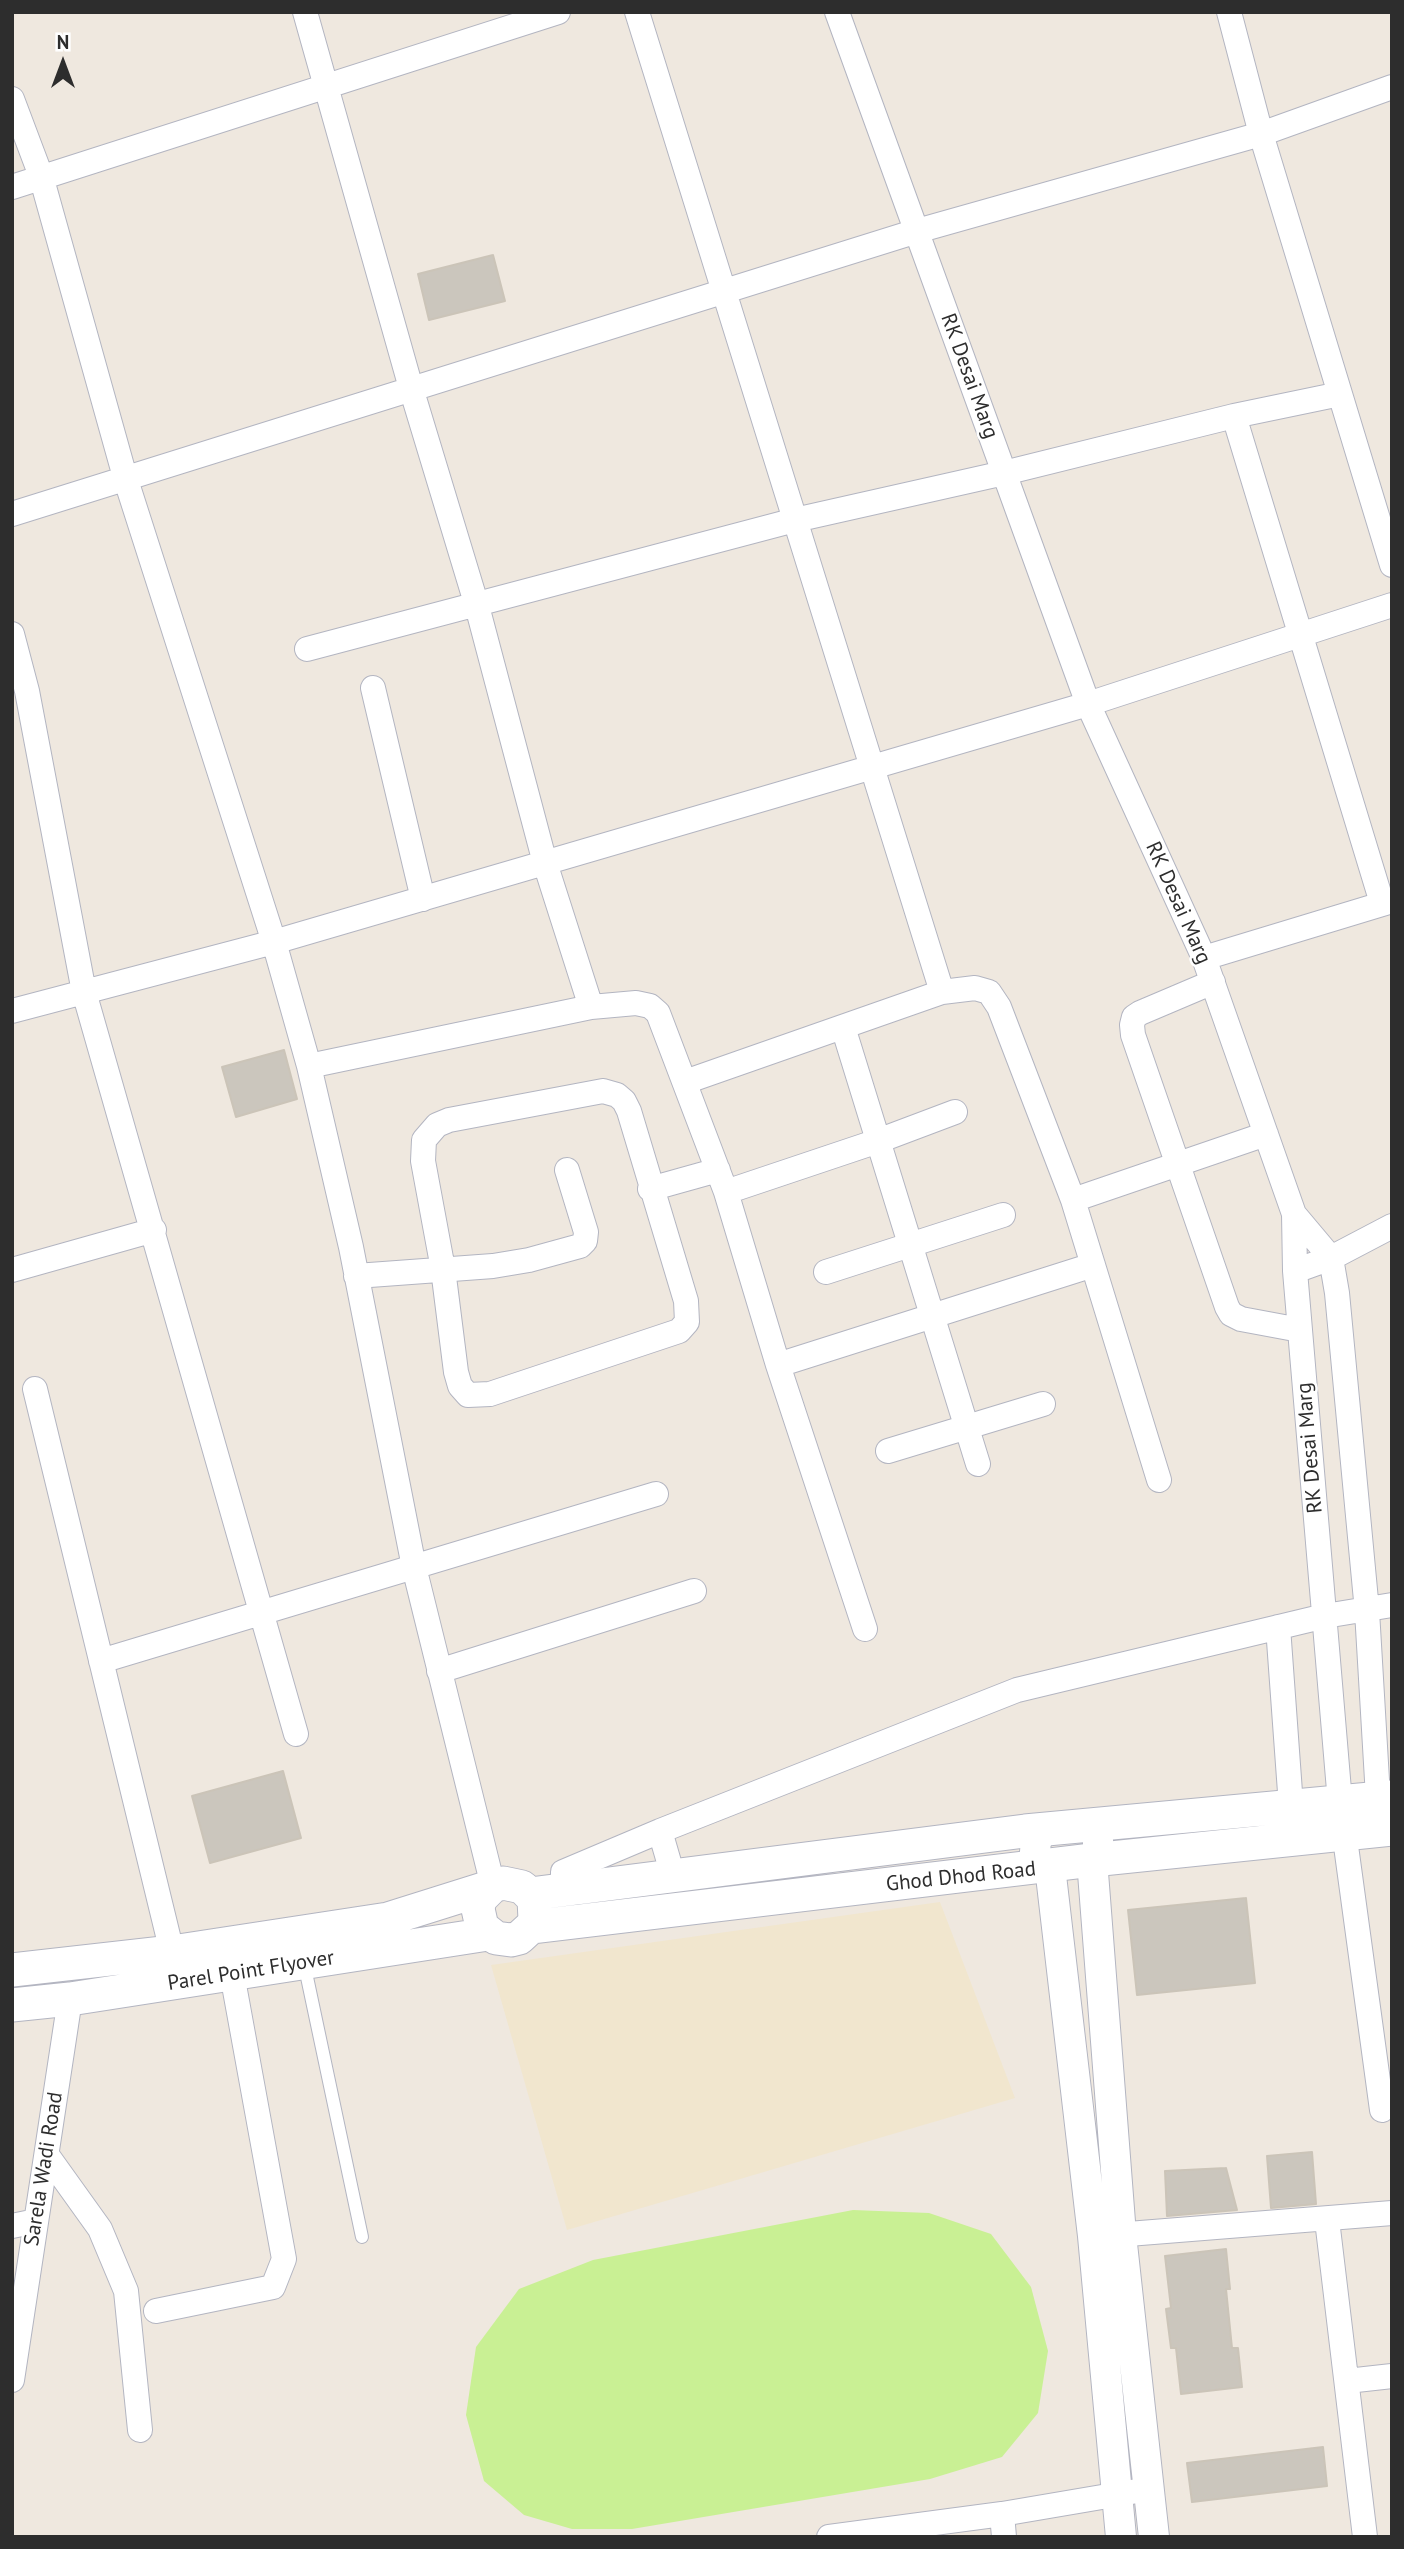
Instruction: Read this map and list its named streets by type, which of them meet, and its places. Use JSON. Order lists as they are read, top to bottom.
{
  "streets": {
    "main road": ["Ghod Dhod Road", "Parel Point Flyover"],
    "street": ["RK Desai Marg", "Sarela Wadi Road"]
  },
  "crossings": [
    ["RK Desai Marg", "Ghod Dhod Road"],
    ["Ghod Dhod Road", "Parel Point Flyover"],
    ["Parel Point Flyover", "Sarela Wadi Road"]
  ],
  "north": "top"
}
